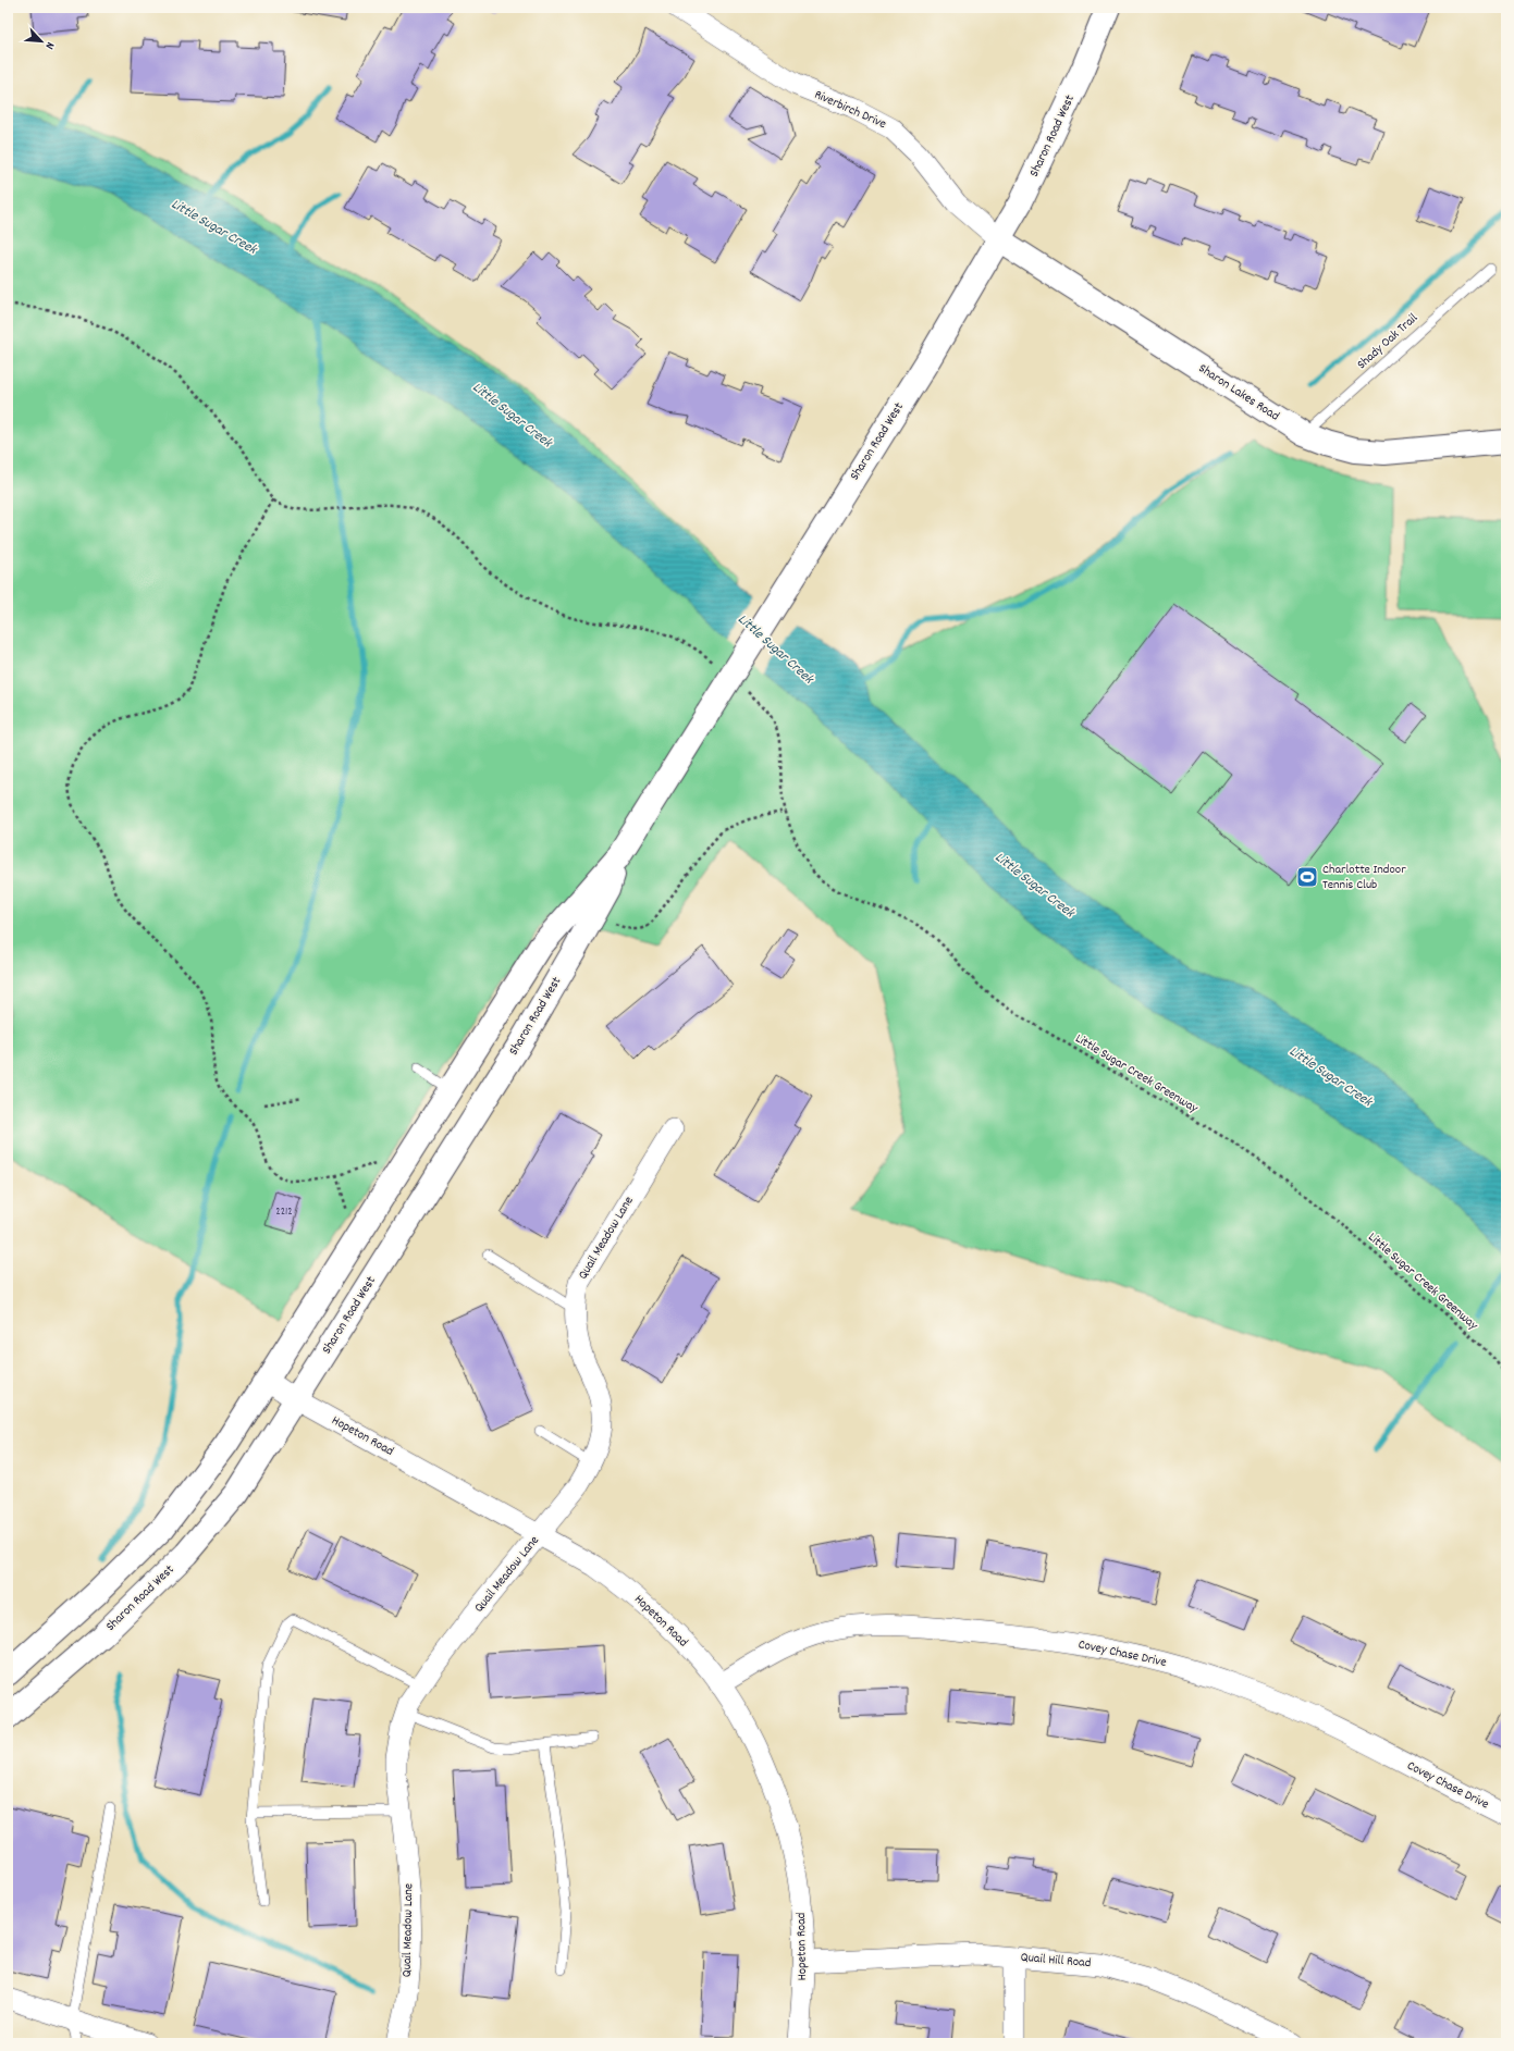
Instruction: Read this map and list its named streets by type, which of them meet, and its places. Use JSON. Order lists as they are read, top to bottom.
{
  "streets": {
    "main road": ["Sharon Road West", "Sharon Lakes Road"],
    "street": [
      "Riverbirch Drive",
      "Quail Meadow Lane",
      "Hopeton Road",
      "Covey Chase Drive",
      "Quail Hill Road"
    ],
    "lane": ["Shady Oak Trail"],
    "path": ["Little Sugar Creek Greenway"]
  },
  "crossings": [
    ["Riverbirch Drive", "Sharon Road West"],
    ["Riverbirch Drive", "Sharon Lakes Road"],
    ["Sharon Road West", "Sharon Lakes Road"],
    ["Sharon Road West", "Hopeton Road"],
    ["Shady Oak Trail", "Sharon Lakes Road"],
    ["Quail Meadow Lane", "Hopeton Road"],
    ["Hopeton Road", "Covey Chase Drive"],
    ["Hopeton Road", "Quail Hill Road"]
  ],
  "water": ["Little Sugar Creek"],
  "places": {
    "sports": ["Charlotte Indoor Tennis Club"]
  },
  "house_numbers": ["2212"],
  "north": "bottom right"
}
